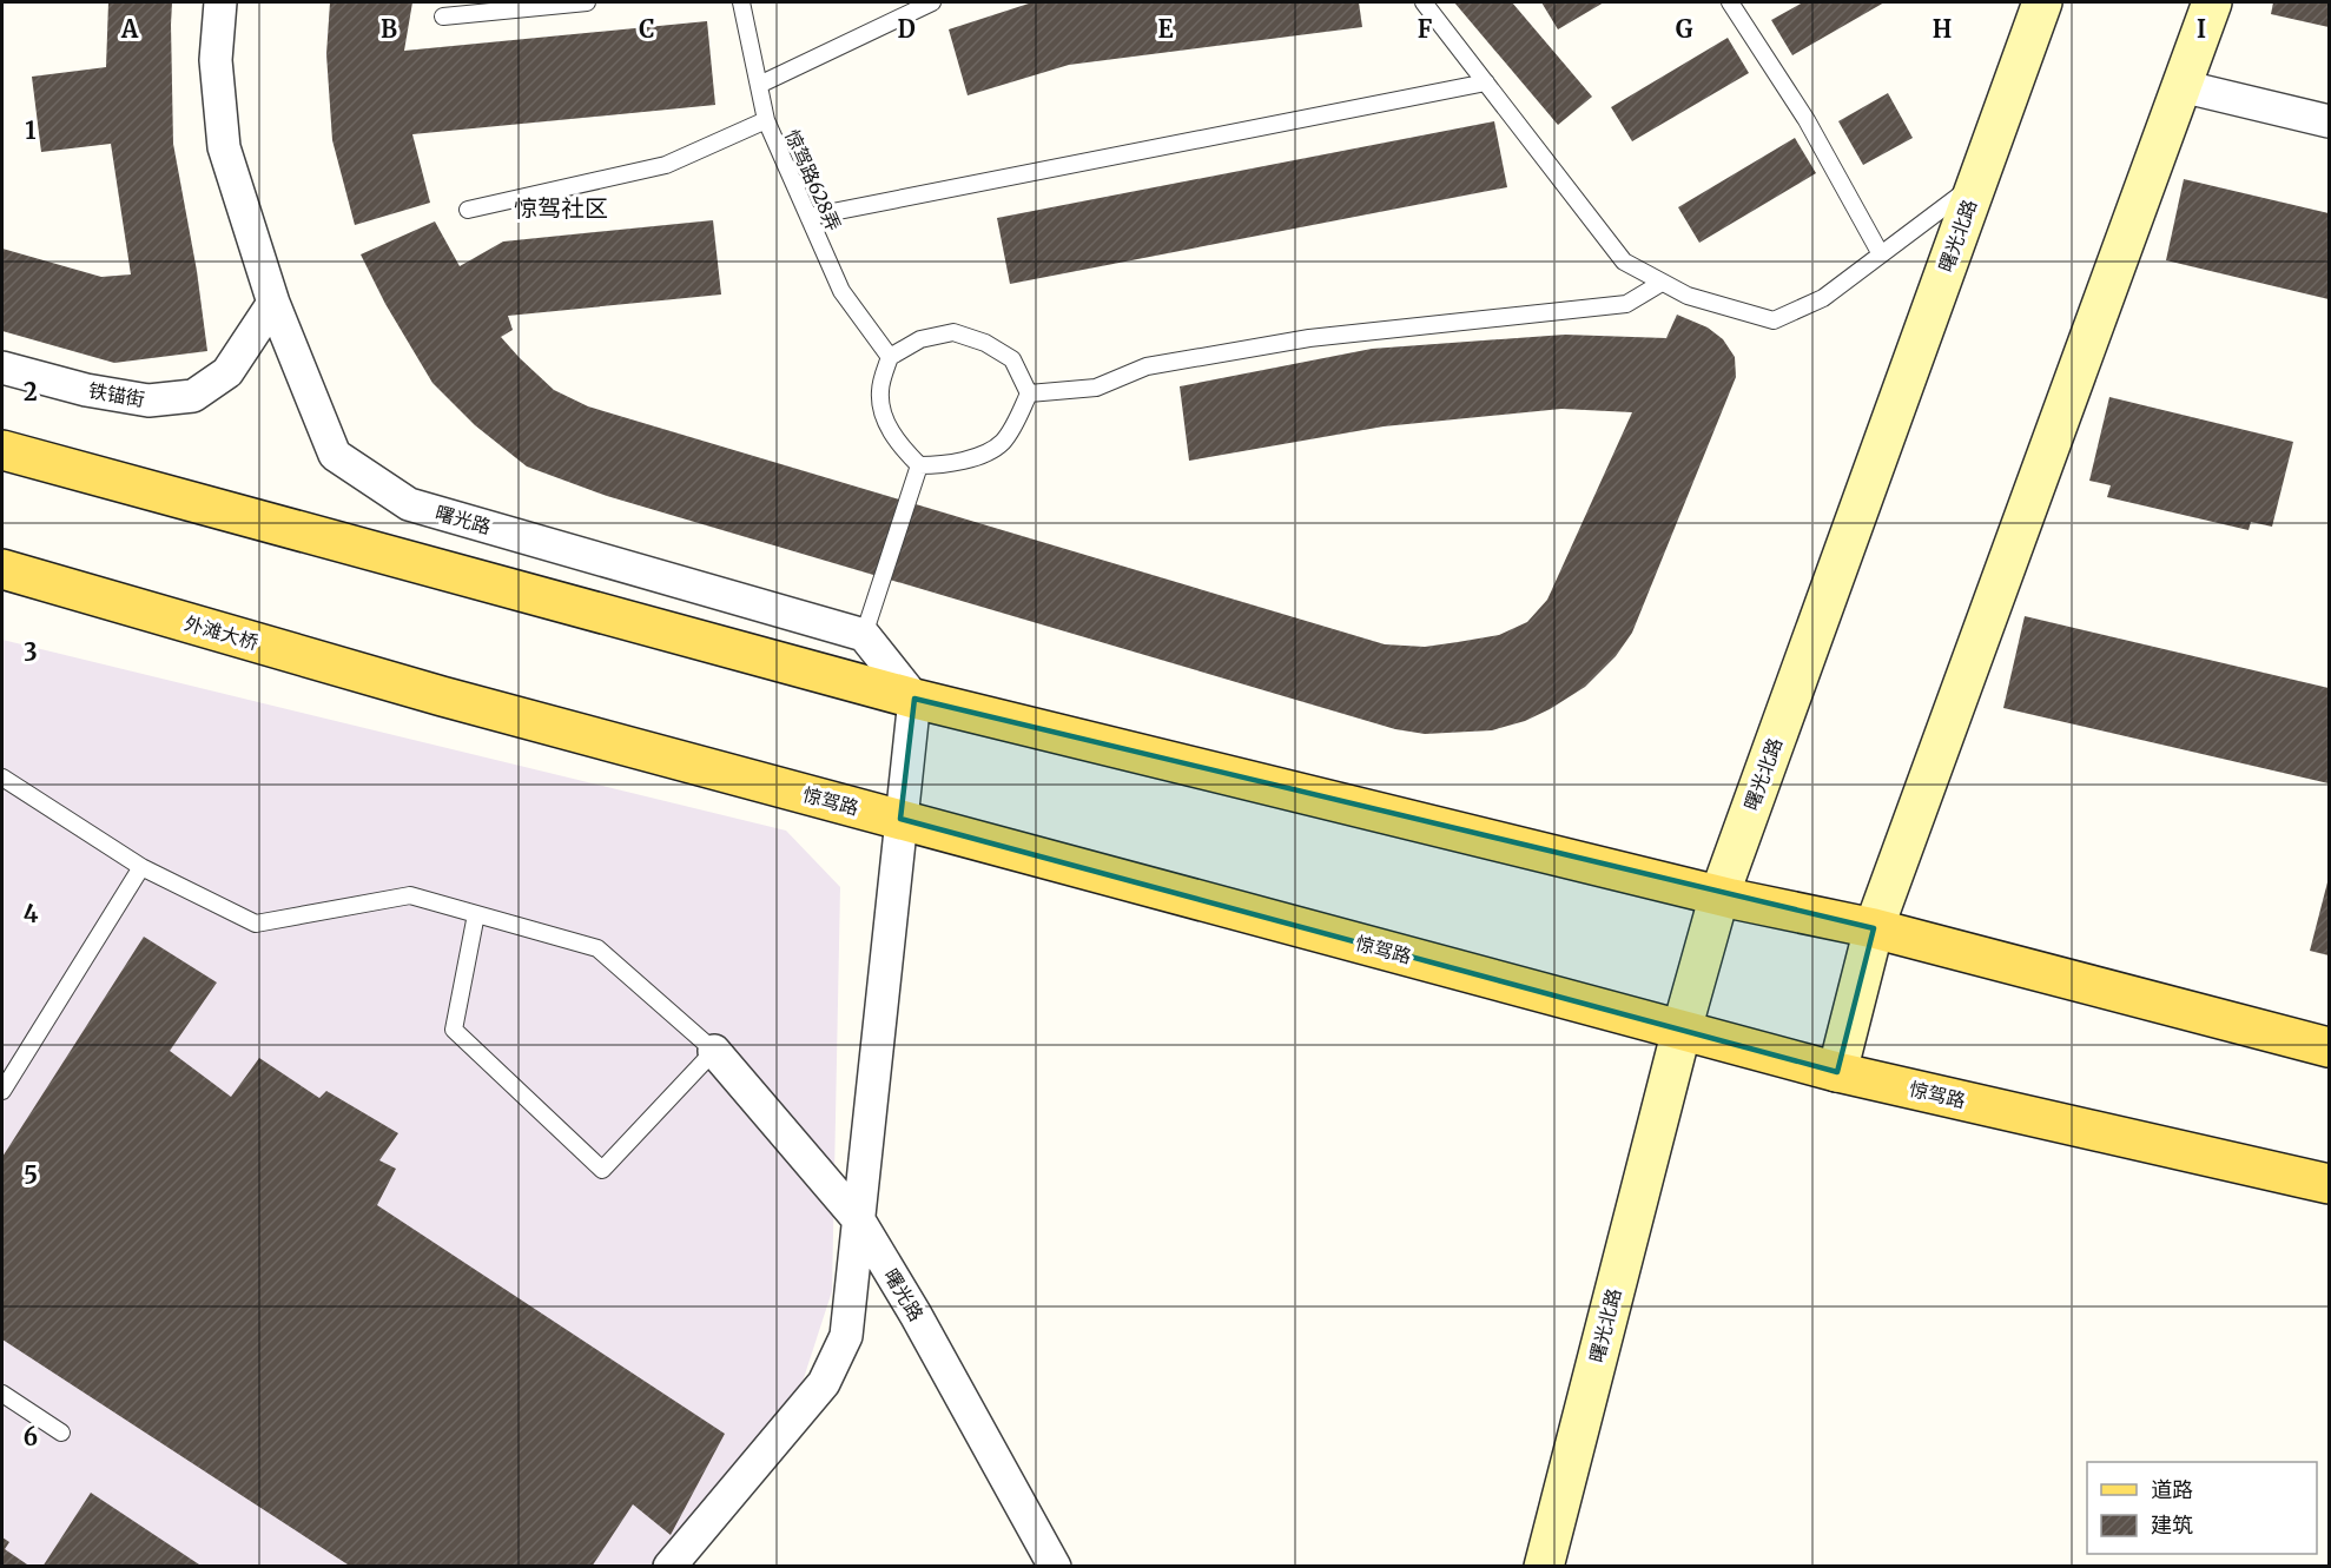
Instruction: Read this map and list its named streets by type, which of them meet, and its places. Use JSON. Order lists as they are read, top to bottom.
{
  "streets": {
    "main road": ["曙光北路", "外滩大桥", "惊驾路"],
    "street": ["铁锚街", "曙光路"],
    "lane": ["惊驾路628弄"]
  },
  "crossings": [
    ["曙光北路", "惊驾路"],
    ["铁锚街", "曙光路"],
    ["外滩大桥", "惊驾路"]
  ],
  "districts": ["惊驾社区"],
  "legend": ["道路", "建筑"],
  "grid": {
    "columns": [
      "A",
      "B",
      "C",
      "D",
      "E",
      "F",
      "G",
      "H",
      "I"
    ],
    "rows": [
      "1",
      "2",
      "3",
      "4",
      "5",
      "6"
    ]
  }
}
